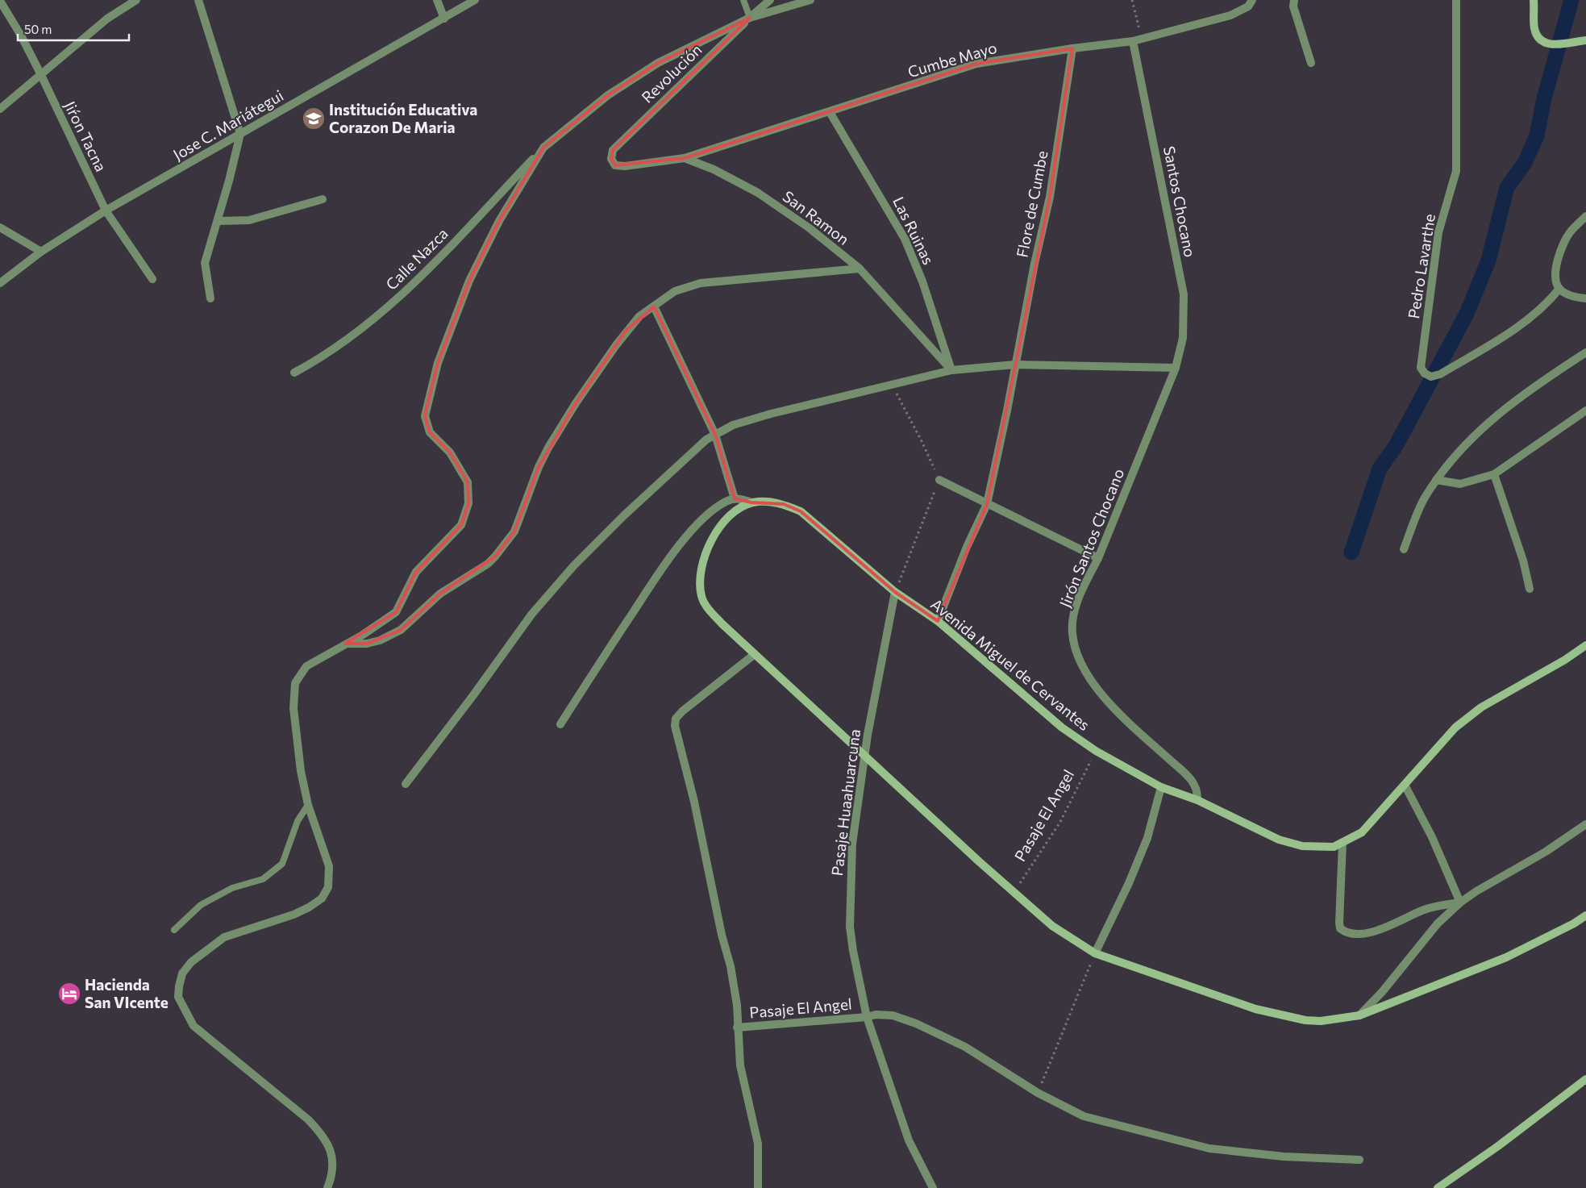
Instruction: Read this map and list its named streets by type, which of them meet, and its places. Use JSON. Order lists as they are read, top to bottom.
{
  "streets": {
    "street": [
      "Cumbe Mayo",
      "Revolución",
      "Jose C. Mariátegui",
      "Jiŕon Tacna",
      "Santos Chocano",
      "Flore de Cumbe",
      "San Ramon",
      "Las Ruinas",
      "Calle Nazca",
      "Pedro Lavarthe",
      "Jirón Santos Chocano",
      "Avenida Miguel de Cervantes",
      "Pasaje Huaahuarcuna",
      "Pasaje El Angel"
    ]
  },
  "crossings": [
    ["Cumbe Mayo", "Santos Chocano"],
    ["Cumbe Mayo", "Flore de Cumbe"],
    ["Cumbe Mayo", "San Ramon"],
    ["Cumbe Mayo", "Las Ruinas"],
    ["Revolución", "San Ramon"],
    ["Jose C. Mariátegui", "Jiŕon Tacna"],
    ["Santos Chocano", "Jirón Santos Chocano"],
    ["Flore de Cumbe", "Avenida Miguel de Cervantes"],
    ["San Ramon", "Las Ruinas"],
    ["Jirón Santos Chocano", "Avenida Miguel de Cervantes"],
    ["Avenida Miguel de Cervantes", "Pasaje Huaahuarcuna"],
    ["Avenida Miguel de Cervantes", "Pasaje El Angel"],
    ["Pasaje Huaahuarcuna", "Pasaje El Angel"]
  ],
  "places": {
    "school or university": ["Institución Educativa Corazon De Maria"],
    "hotel": ["Hacienda San VIcente"]
  },
  "scale_bar": "50 m"
}
